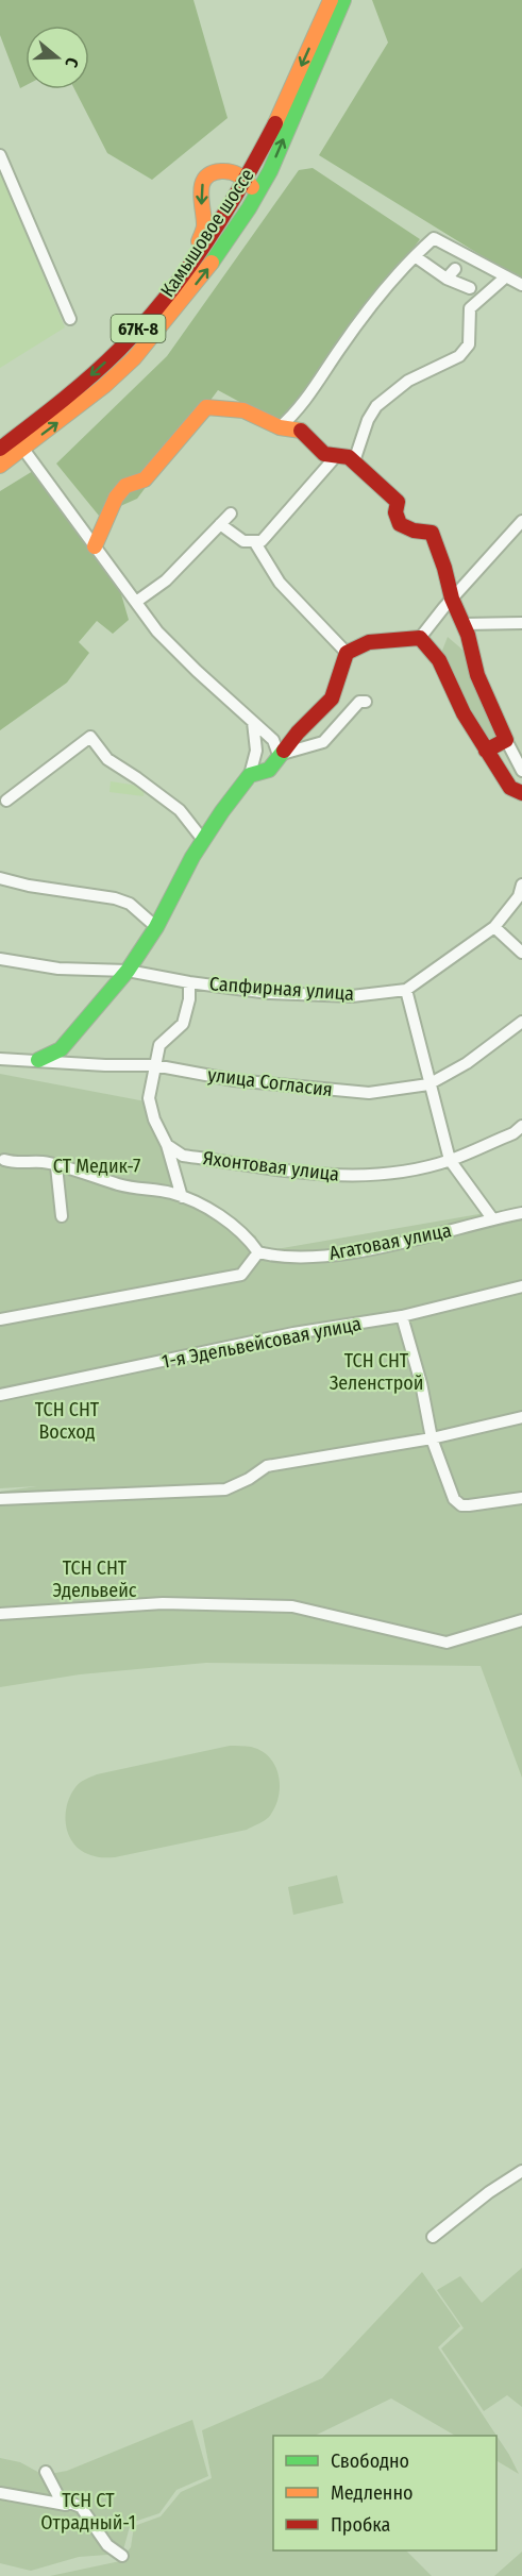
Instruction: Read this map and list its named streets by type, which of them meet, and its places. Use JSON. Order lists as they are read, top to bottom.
{
  "streets": {
    "street": [
      "Камышовое шоссе",
      "67К-8",
      "Сапфирная улица",
      "улица Согласия",
      "Яхонтовая улица",
      "Агатовая улица",
      "1-я Эдельвейсовая улица"
    ]
  },
  "parks": [
    "СТ Медик-7",
    "ТСН СНТ Зеленстрой",
    "ТСН СНТ Восход",
    "ТСН СНТ Эдельвейс",
    "ТСН СТ Отрадный-1"
  ],
  "legend": ["Свободно", "Медленно", "Пробка"],
  "north": "right"
}
